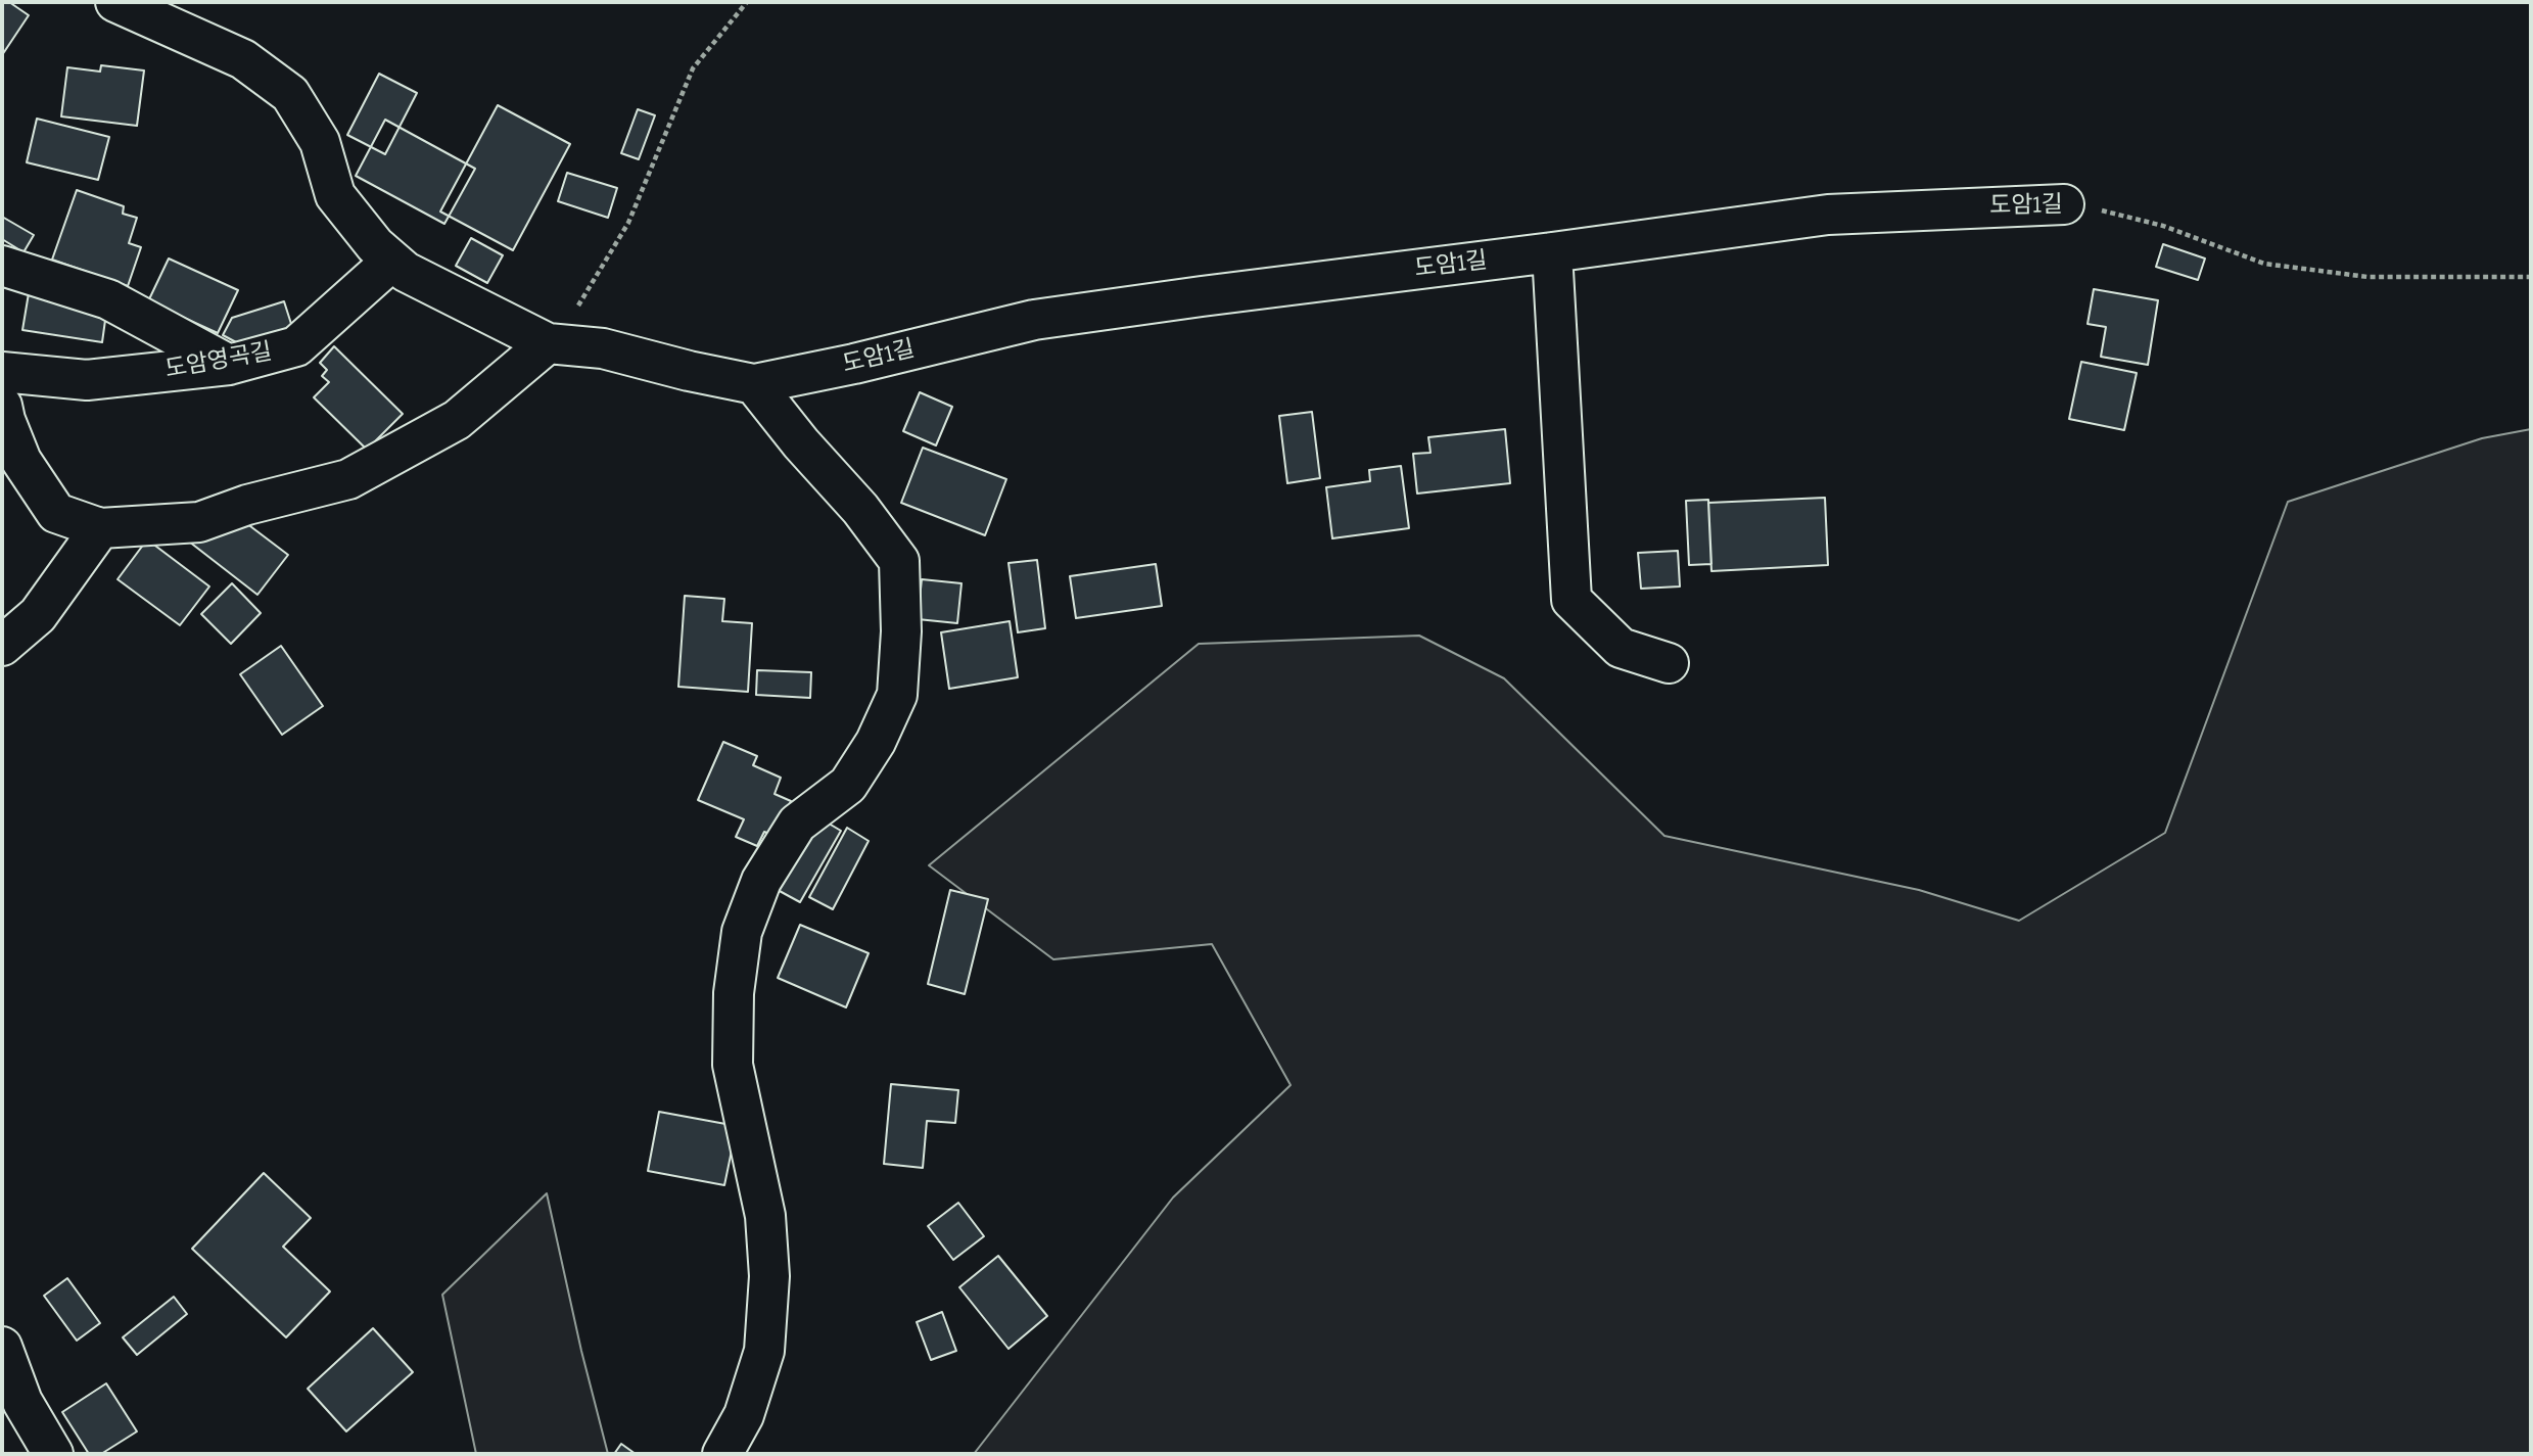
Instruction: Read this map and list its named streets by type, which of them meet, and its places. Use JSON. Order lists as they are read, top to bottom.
{
  "streets": {
    "street": ["도암1길", "도암영곡길"]
  },
  "crossings": [
    ["도암1길", "도암영곡길"]
  ]
}
